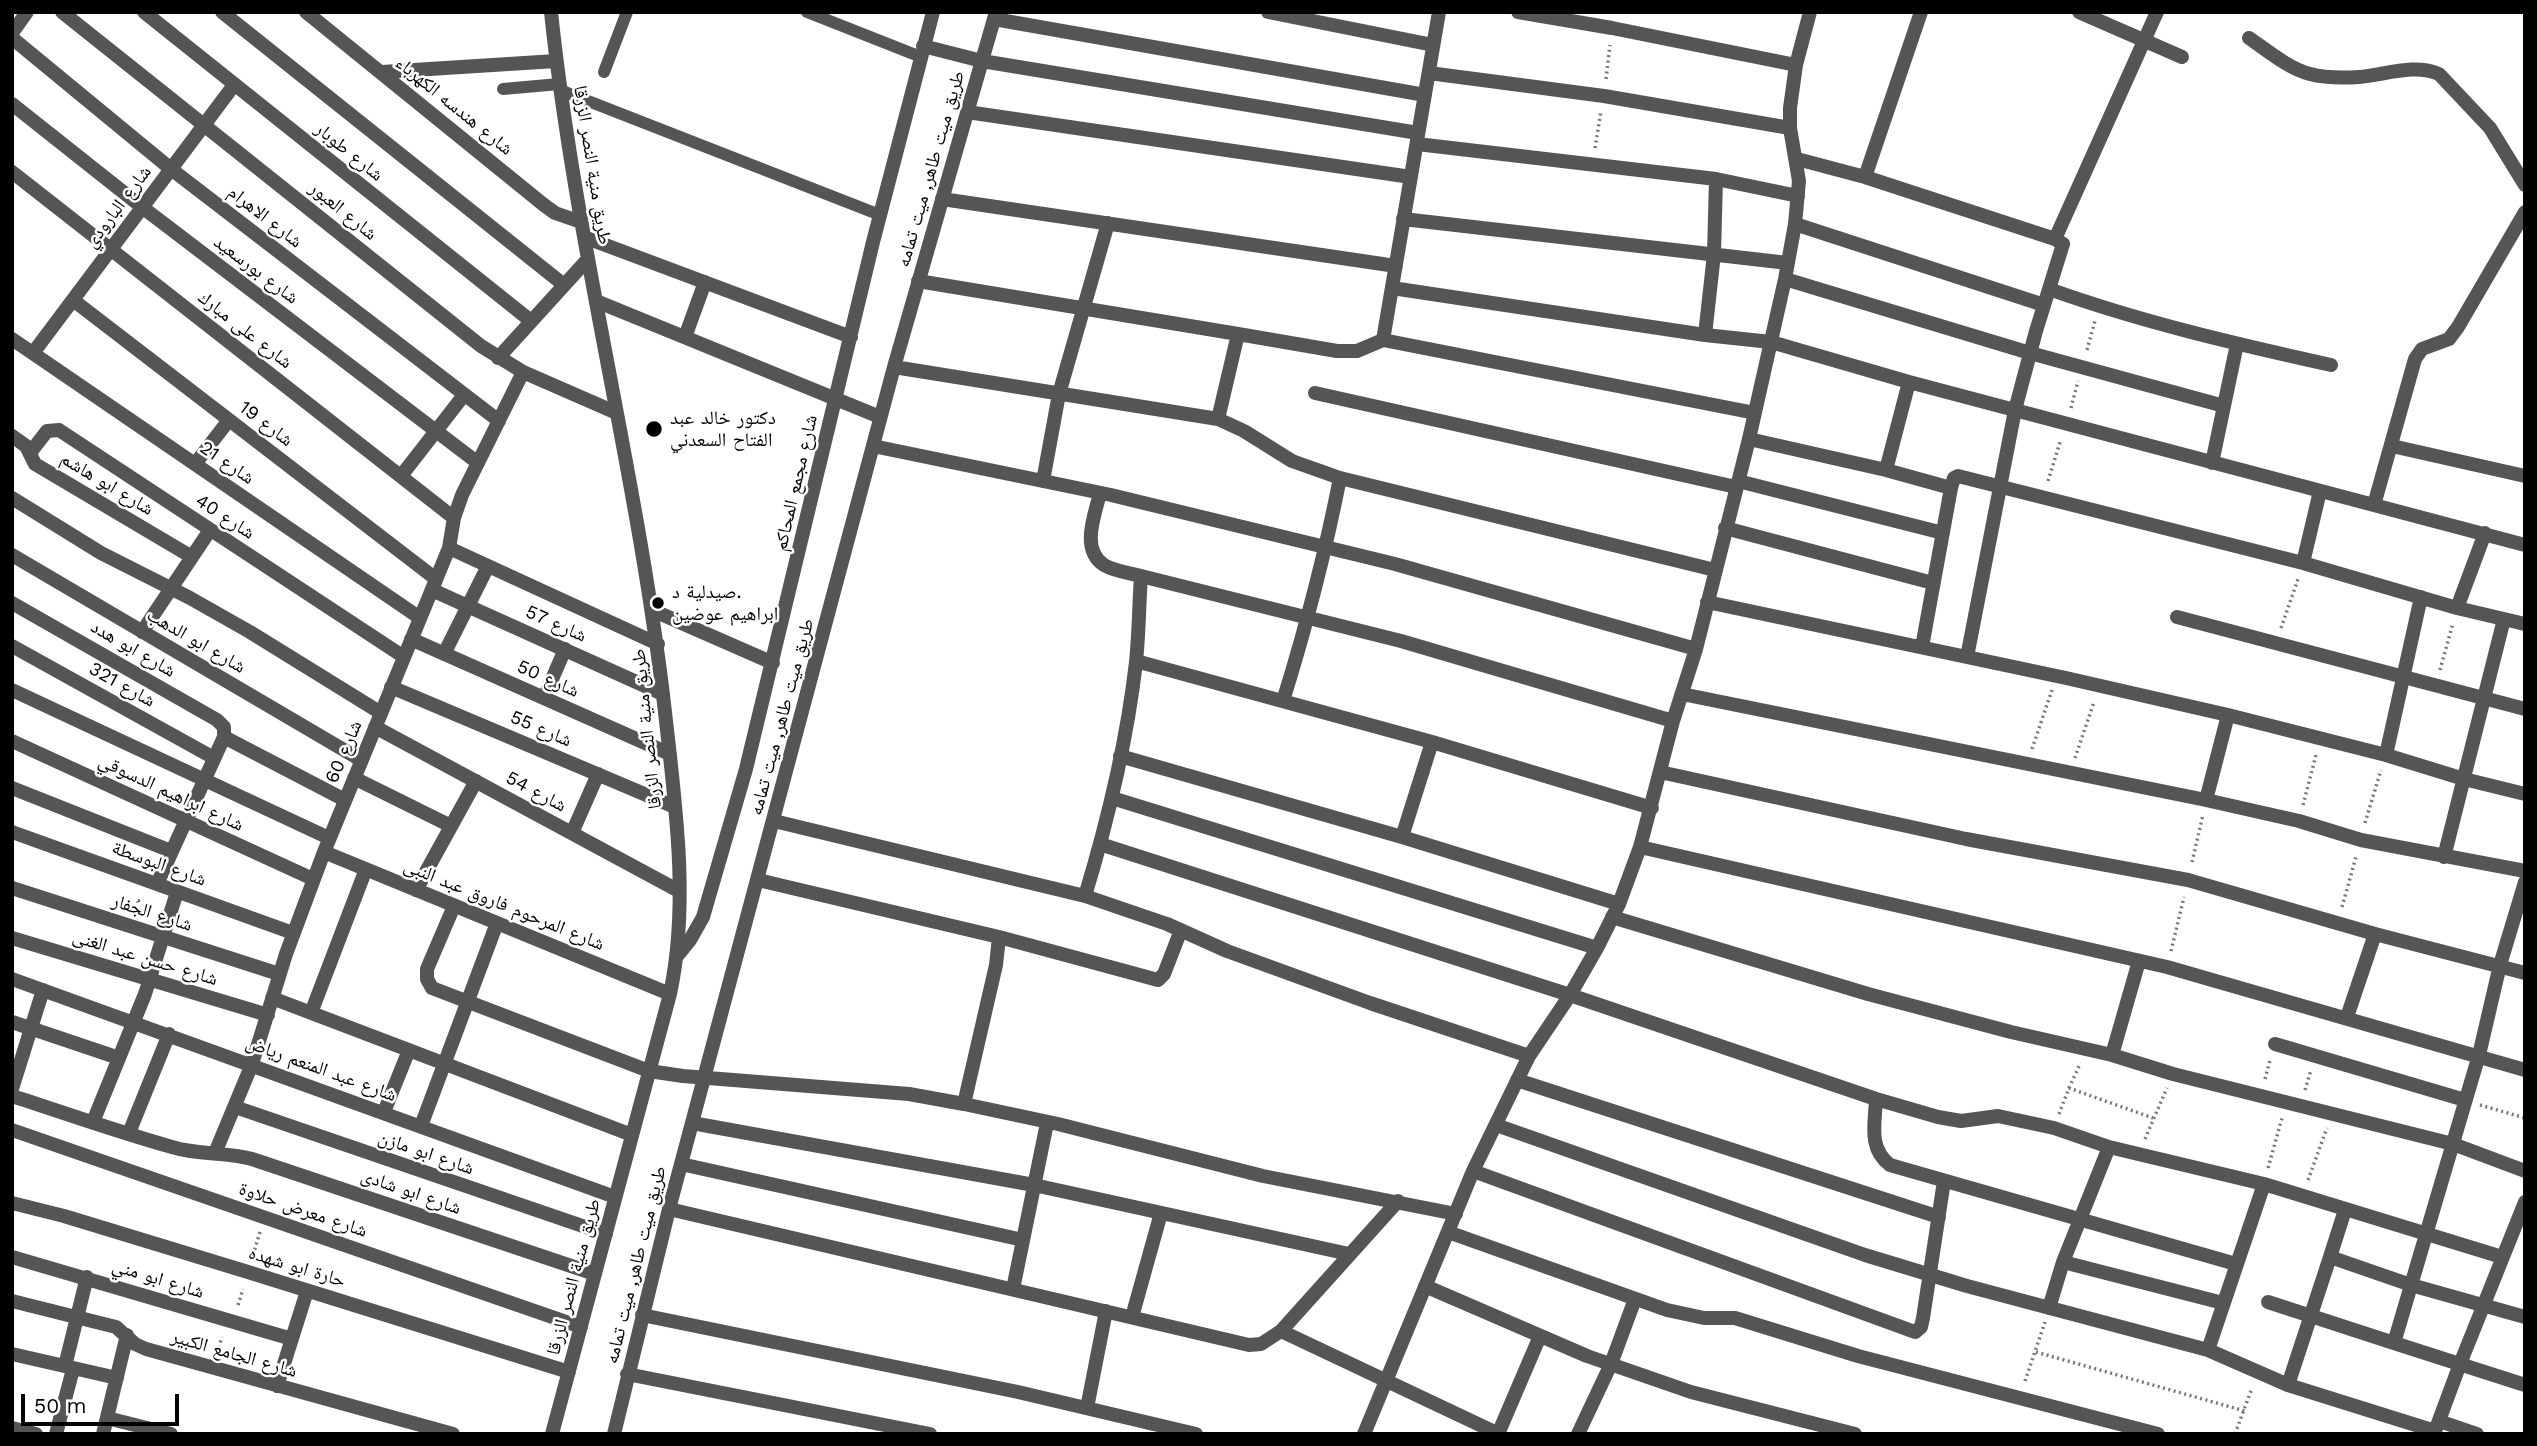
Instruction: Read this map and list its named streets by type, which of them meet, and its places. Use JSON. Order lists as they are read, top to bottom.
{
  "streets": {
    "street": [
      "شارع هندسه الكهرباء",
      "شارع طوبار",
      "طريق منية النصر الزرقا",
      "طريق ميت طاهر, ميت تمامه",
      "شارع البارودي",
      "شارع العبور",
      "شارع الاهرام",
      "شارع بورسعيد",
      "شارع على مبارك",
      "شارع 19",
      "شارع 21",
      "شارع مجمع المحاكم",
      "شارع ابو هاشم",
      "شارع 40",
      "شارع 57",
      "شارع ابو الدهب",
      "شارع ابو هدد",
      "شارع 50",
      "شارع 321",
      "شارع 55",
      "شارع 60",
      "شارع 54",
      "شارع ابراهيم الدسوقي",
      "شارع البوسطة",
      "شارع المرحوم فاروق عبد النبى",
      "شارع الجُفار",
      "شارع حسن عبد الغنى",
      "شارع عبد المنعم رياض",
      "شارع ابو مازن",
      "شارع ابو شادى",
      "شارع معرض حلاوة",
      "حارة ابو شهده",
      "شارع ابو مني",
      "شارع الجامع الكبير"
    ]
  },
  "crossings": [
    ["شارع هندسه الكهرباء", "طريق منية النصر الزرقا"],
    ["شارع هندسه الكهرباء", "شارع مجمع المحاكم"],
    ["شارع طوبار", "شارع البارودي"],
    ["طريق منية النصر الزرقا", "شارع العبور"],
    ["طريق منية النصر الزرقا", "شارع مجمع المحاكم"],
    ["طريق منية النصر الزرقا", "شارع 57"],
    ["طريق منية النصر الزرقا", "شارع 50"],
    ["طريق منية النصر الزرقا", "شارع 55"],
    ["طريق منية النصر الزرقا", "شارع 54"],
    ["طريق منية النصر الزرقا", "شارع المرحوم فاروق عبد النبى"],
    ["طريق منية النصر الزرقا", "شارع عبد المنعم رياض"],
    ["طريق منية النصر الزرقا", "شارع ابو مازن"],
    ["طريق منية النصر الزرقا", "شارع ابو شادى"],
    ["طريق منية النصر الزرقا", "شارع معرض حلاوة"],
    ["طريق منية النصر الزرقا", "حارة ابو شهده"],
    ["شارع البارودي", "شارع العبور"],
    ["شارع البارودي", "شارع الاهرام"],
    ["شارع البارودي", "شارع بورسعيد"],
    ["شارع البارودي", "شارع على مبارك"],
    ["شارع البارودي", "شارع 19"],
    ["شارع البارودي", "شارع 21"],
    ["شارع العبور", "شارع 60"],
    ["شارع الاهرام", "شارع 60"],
    ["شارع بورسعيد", "شارع 60"],
    ["شارع على مبارك", "شارع 60"],
    ["شارع 19", "شارع 57"],
    ["شارع 19", "شارع 60"],
    ["شارع 21", "شارع 60"],
    ["شارع ابو هاشم", "شارع 40"],
    ["شارع 40", "شارع 60"],
    ["شارع 57", "شارع 60"],
    ["شارع ابو الدهب", "شارع 60"],
    ["شارع 50", "شارع 60"],
    ["شارع 55", "شارع 60"],
    ["شارع 60", "شارع 54"],
    ["شارع 60", "شارع ابراهيم الدسوقي"],
    ["شارع 60", "شارع البوسطة"],
    ["شارع 60", "شارع المرحوم فاروق عبد النبى"],
    ["شارع 60", "شارع الجُفار"],
    ["شارع 60", "شارع حسن عبد الغنى"],
    ["شارع 60", "شارع عبد المنعم رياض"],
    ["شارع 60", "شارع ابو مازن"],
    ["شارع 60", "شارع ابو شادى"]
  ],
  "places": ["دكتور خالد عبد الفتاح السعدني", "صيدلية د. ابراهيم عوضين"],
  "scale_bar": "50 m"
}
